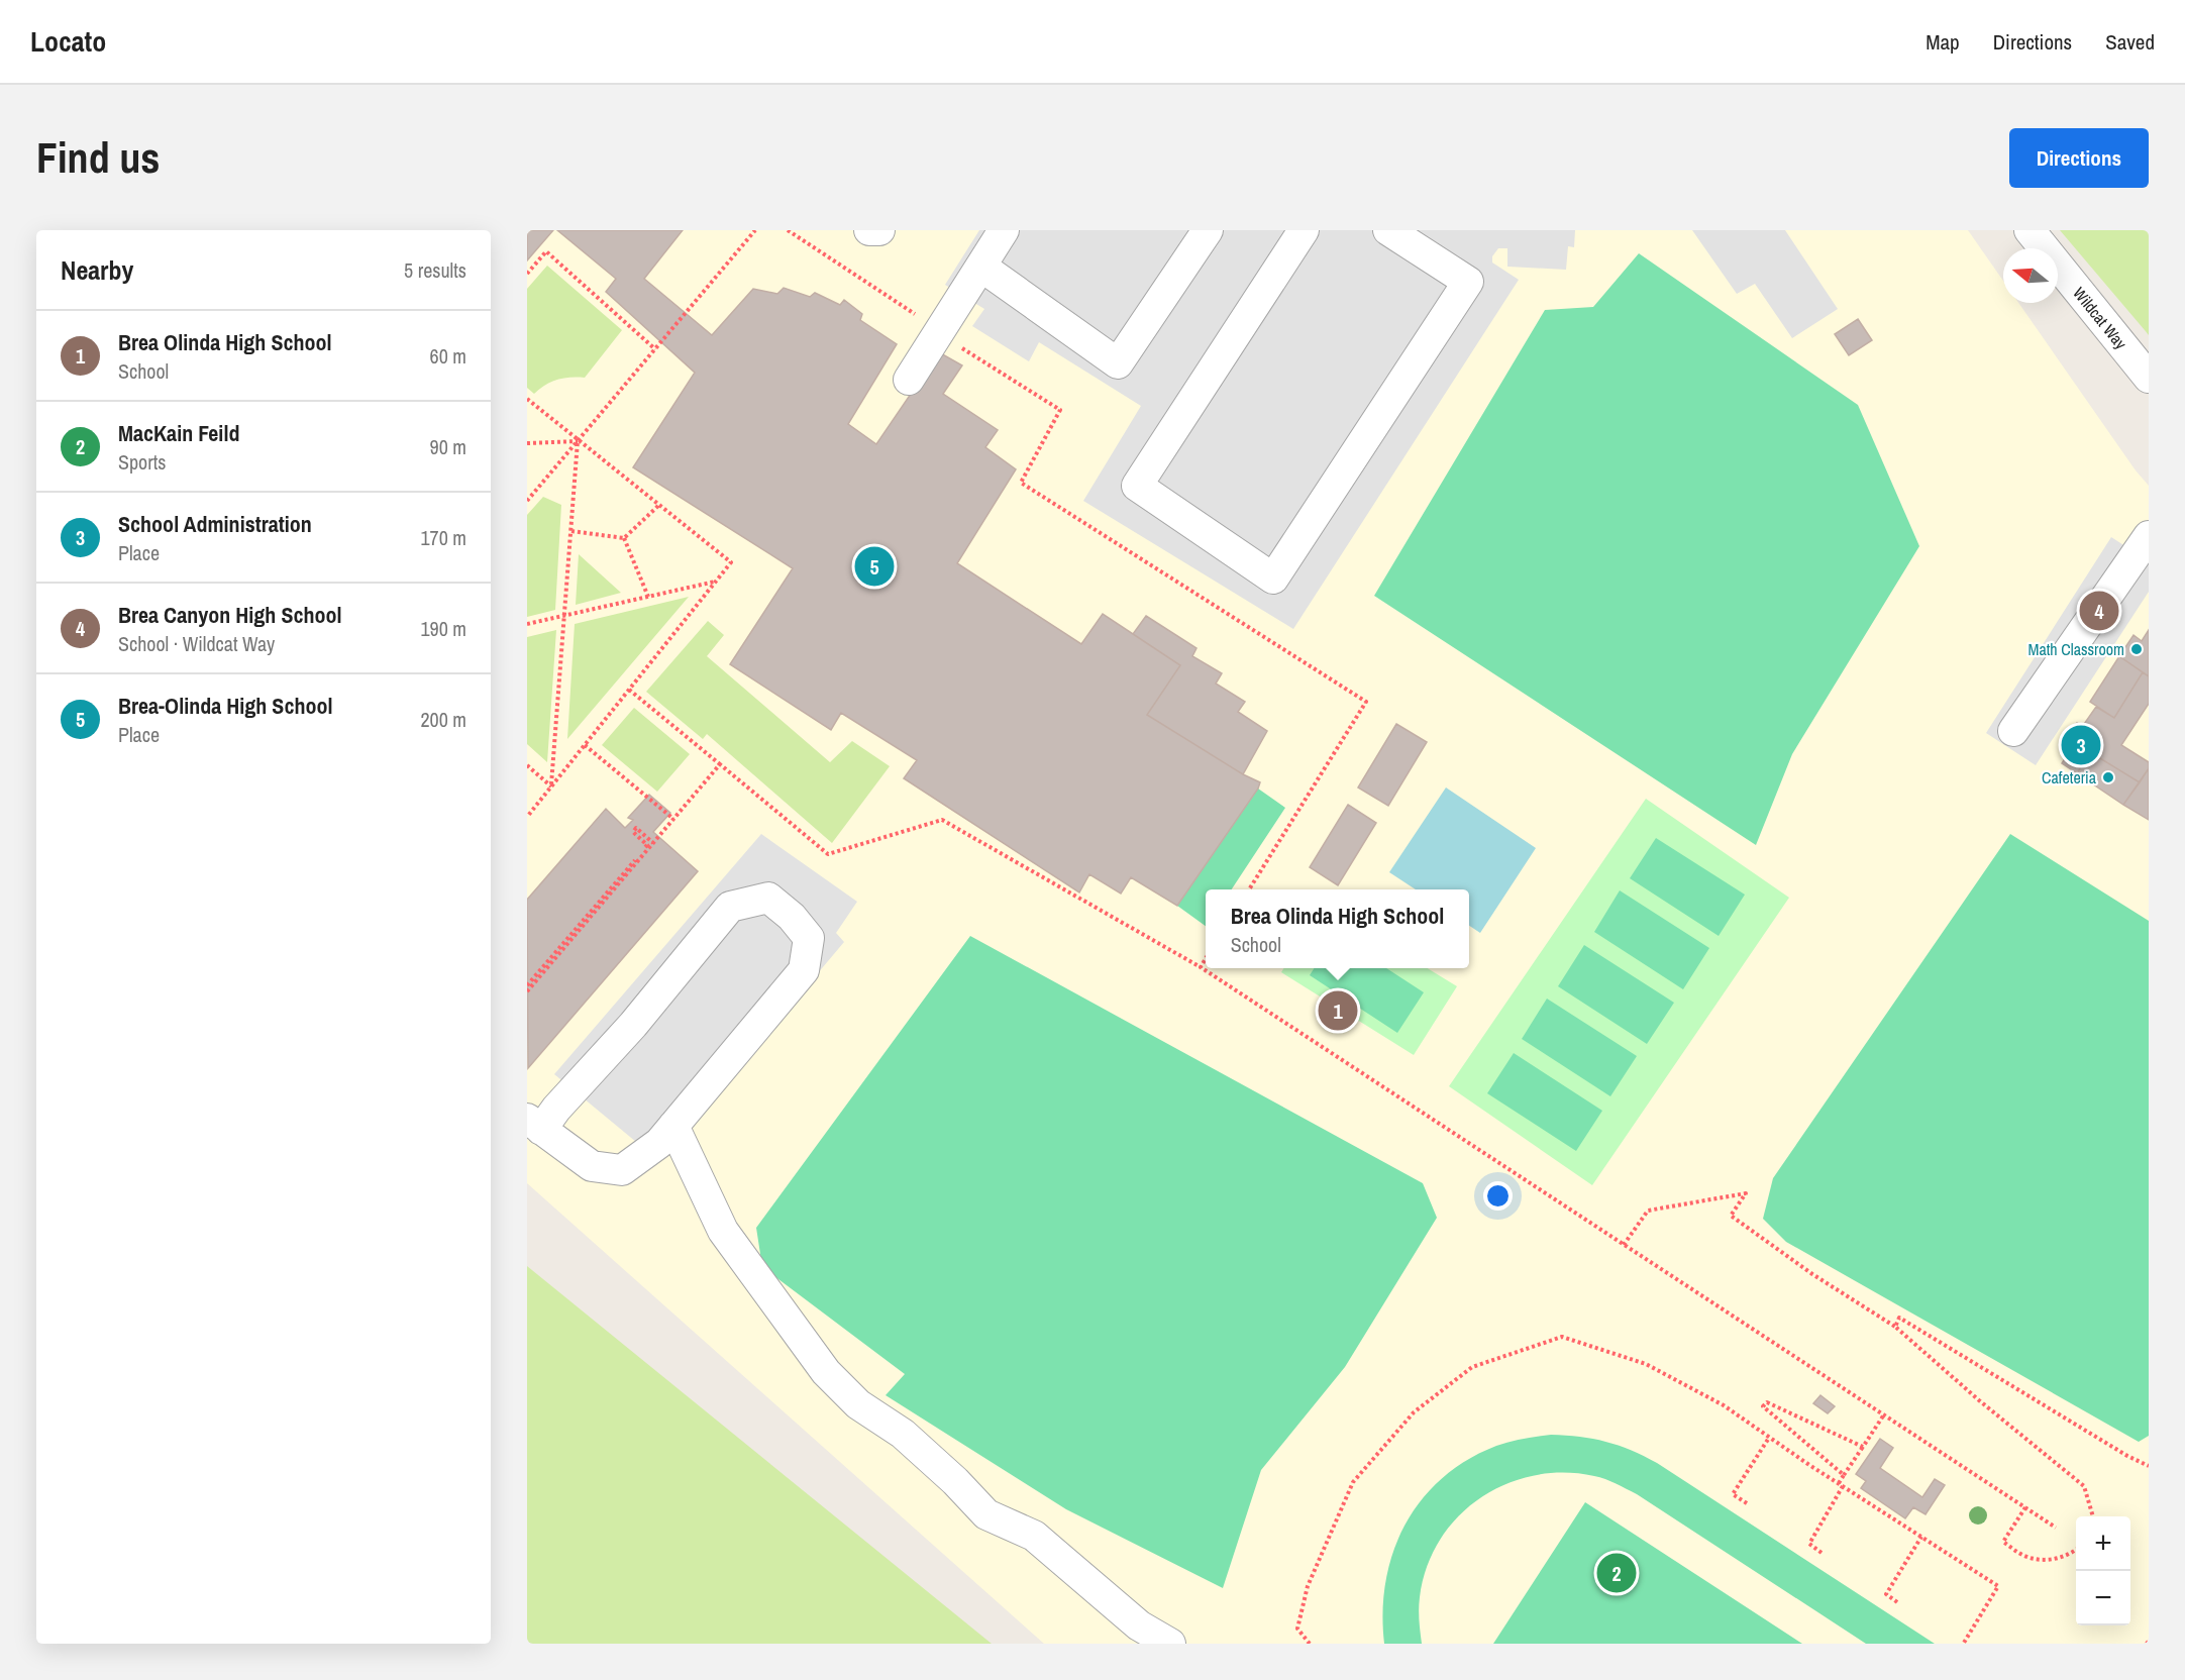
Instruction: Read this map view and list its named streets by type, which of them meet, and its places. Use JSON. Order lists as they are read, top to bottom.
{
  "streets": {
    "street": ["Wildcat Way"]
  },
  "places": ["Math Classroom", "Cafeteria"],
  "north": "left",
  "page": {
    "header": "Locato",
    "nav": ["Map", "Directions", "Saved"],
    "buttons": "Directions",
    "title": "Find us",
    "heading": ["Nearby", "5 results"],
    "list": [
      {
        "mark": "1",
        "name": "Brea Olinda High School",
        "note": "School",
        "value": "60 m"
      },
      {
        "mark": "2",
        "name": "MacKain Feild",
        "note": "Sports",
        "value": "90 m"
      },
      {
        "mark": "3",
        "name": "School Administration",
        "note": "Place",
        "value": "170 m"
      },
      {
        "mark": "4",
        "name": "Brea Canyon High School",
        "note": "School · Wildcat Way",
        "value": "190 m"
      },
      {
        "mark": "5",
        "name": "Brea-Olinda High School",
        "note": "Place",
        "value": "200 m"
      }
    ],
    "pins": [
      "5",
      "4",
      "3",
      "1",
      "2"
    ],
    "popup": ["Brea Olinda High School", "School"],
    "map_buttons": ["+", "−"]
  }
}
